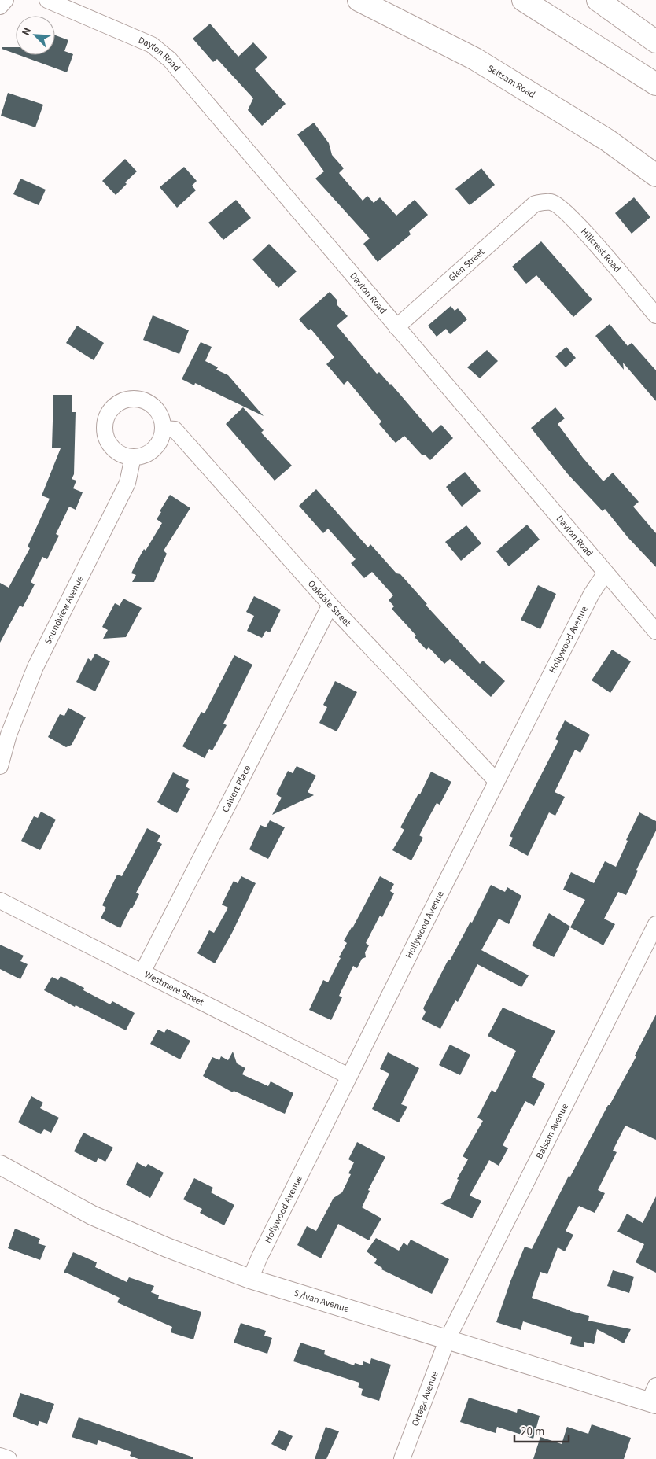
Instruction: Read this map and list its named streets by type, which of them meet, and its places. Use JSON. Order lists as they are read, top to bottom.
{
  "streets": {
    "main road": ["Seltsam Road"],
    "street": [
      "Dayton Road",
      "Hillcrest Road",
      "Glen Street",
      "Oakdale Street",
      "Soundview Avenue",
      "Hollywood Avenue",
      "Calvert Place",
      "Westmere Street",
      "Balsam Avenue",
      "Sylvan Avenue",
      "Ortega Avenue"
    ]
  },
  "crossings": [
    ["Dayton Road", "Glen Street"],
    ["Dayton Road", "Hollywood Avenue"],
    ["Hillcrest Road", "Glen Street"],
    ["Oakdale Street", "Soundview Avenue"],
    ["Oakdale Street", "Hollywood Avenue"],
    ["Oakdale Street", "Calvert Place"],
    ["Hollywood Avenue", "Westmere Street"],
    ["Hollywood Avenue", "Sylvan Avenue"],
    ["Calvert Place", "Westmere Street"],
    ["Balsam Avenue", "Sylvan Avenue"],
    ["Balsam Avenue", "Ortega Avenue"],
    ["Sylvan Avenue", "Ortega Avenue"]
  ],
  "scale_bar": "20 m",
  "north": "top left"
}
